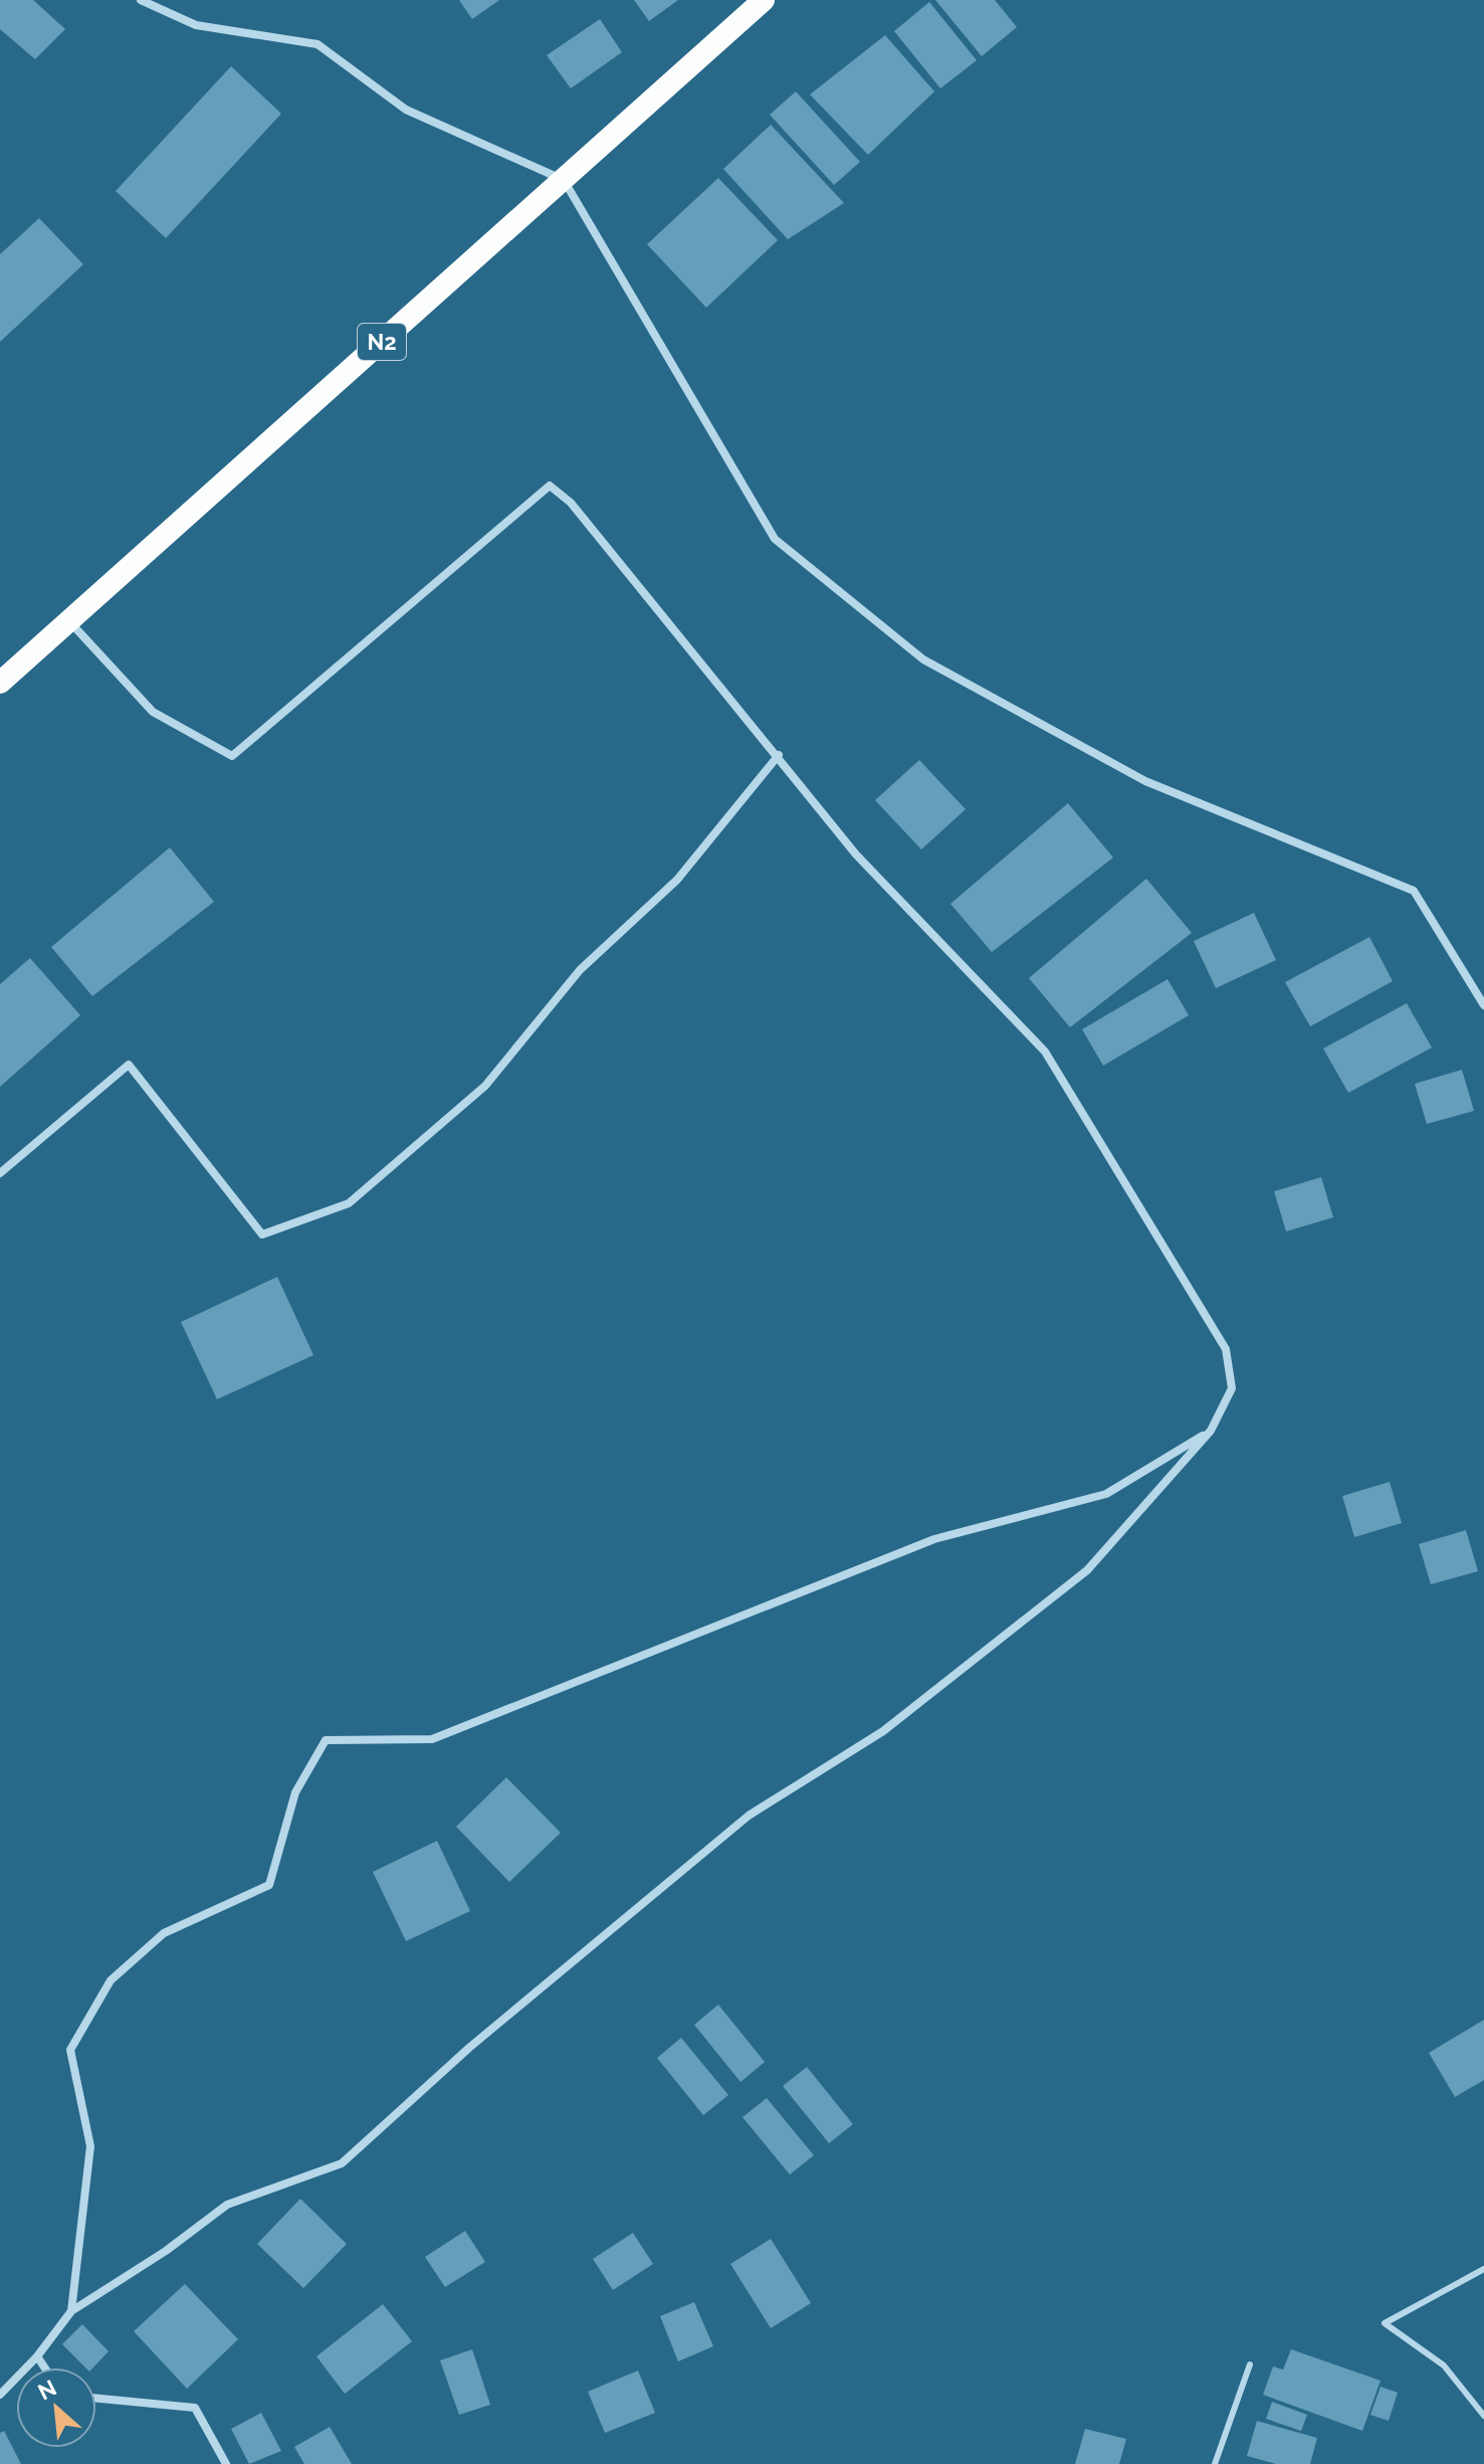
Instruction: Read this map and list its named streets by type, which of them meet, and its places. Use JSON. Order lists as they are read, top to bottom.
{
  "streets": {
    "highway": ["N2"]
  },
  "north": "top left"
}
